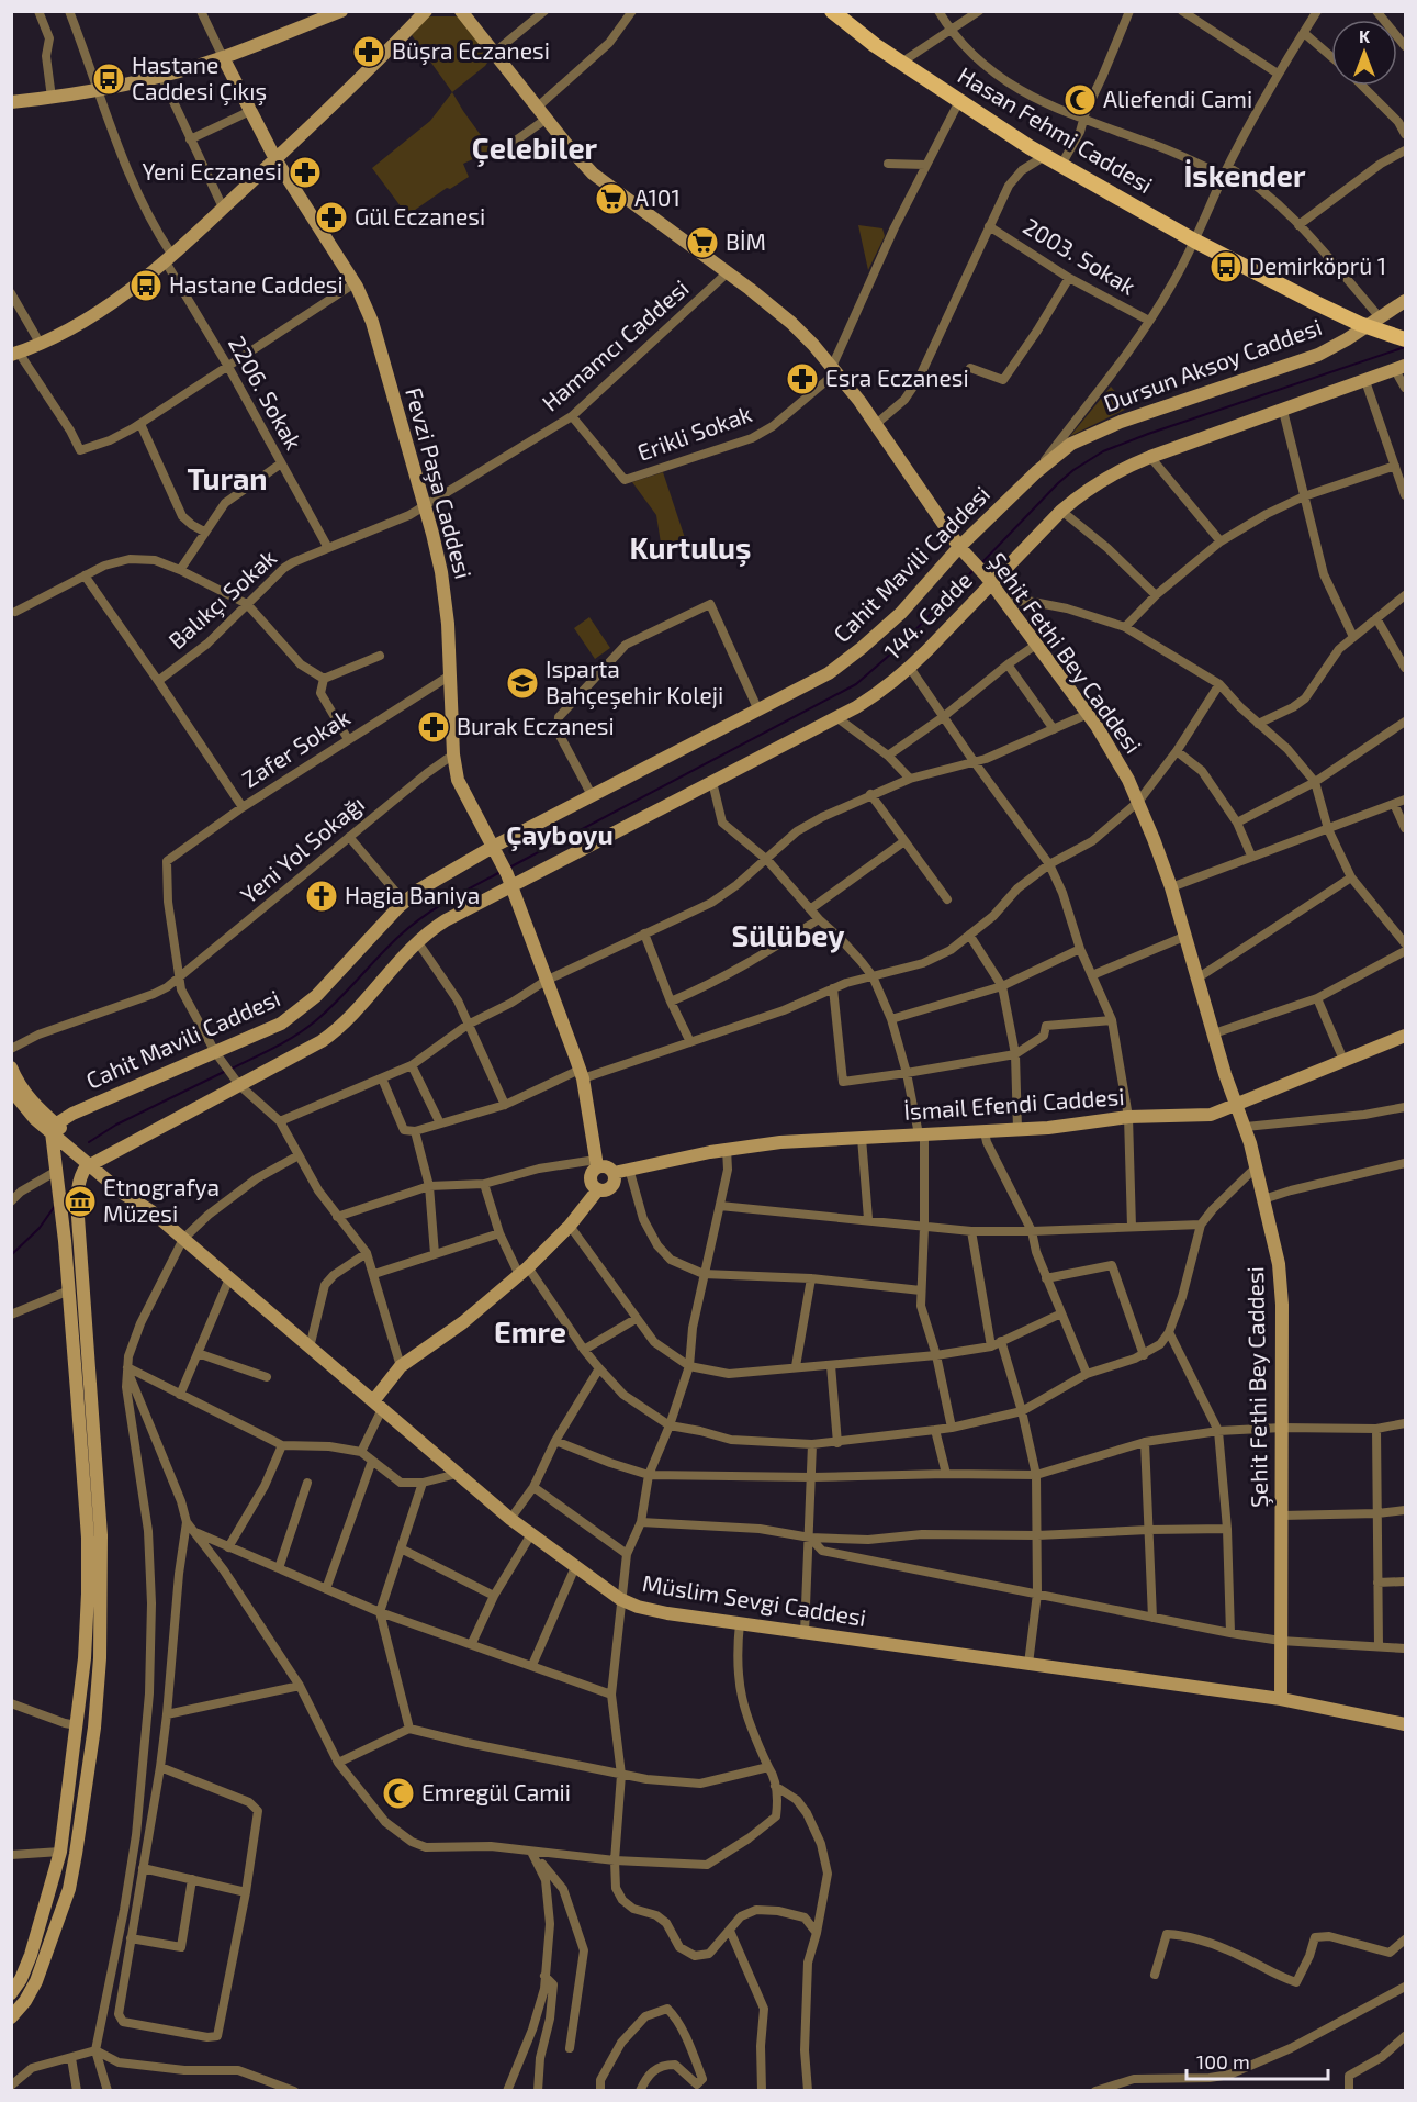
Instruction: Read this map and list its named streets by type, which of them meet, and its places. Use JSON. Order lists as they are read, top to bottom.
{
  "streets": {
    "main road": ["Hasan Fehmi Caddesi"],
    "street": [
      "2003. Sokak",
      "Hamamcı Caddesi",
      "Dursun Aksoy Caddesi",
      "2206. Sokak",
      "Erikli Sokak",
      "Fevzi Paşa Caddesi",
      "Cahit Mavili Caddesi",
      "Balıkçı Sokak",
      "144. Cadde",
      "Şehit Fethi Bey Caddesi",
      "Zafer Sokak",
      "Yeni Yol Sokağı",
      "İsmail Efendi Caddesi",
      "Müslim Sevgi Caddesi"
    ]
  },
  "crossings": [
    ["Hasan Fehmi Caddesi", "Dursun Aksoy Caddesi"],
    ["Hasan Fehmi Caddesi", "Cahit Mavili Caddesi"],
    ["2003. Sokak", "Cahit Mavili Caddesi"],
    ["Hamamcı Caddesi", "Erikli Sokak"],
    ["Hamamcı Caddesi", "Fevzi Paşa Caddesi"],
    ["Hamamcı Caddesi", "Balıkçı Sokak"],
    ["Hamamcı Caddesi", "Şehit Fethi Bey Caddesi"],
    ["Dursun Aksoy Caddesi", "Cahit Mavili Caddesi"],
    ["2206. Sokak", "Balıkçı Sokak"],
    ["Erikli Sokak", "Şehit Fethi Bey Caddesi"],
    ["Fevzi Paşa Caddesi", "Cahit Mavili Caddesi"],
    ["Fevzi Paşa Caddesi", "Balıkçı Sokak"],
    ["Fevzi Paşa Caddesi", "144. Cadde"],
    ["Fevzi Paşa Caddesi", "Zafer Sokak"],
    ["Fevzi Paşa Caddesi", "Yeni Yol Sokağı"],
    ["Fevzi Paşa Caddesi", "İsmail Efendi Caddesi"],
    ["Cahit Mavili Caddesi", "Şehit Fethi Bey Caddesi"],
    ["Cahit Mavili Caddesi", "Müslim Sevgi Caddesi"],
    ["144. Cadde", "Şehit Fethi Bey Caddesi"],
    ["144. Cadde", "Müslim Sevgi Caddesi"],
    ["Şehit Fethi Bey Caddesi", "İsmail Efendi Caddesi"],
    ["Şehit Fethi Bey Caddesi", "Müslim Sevgi Caddesi"],
    ["Zafer Sokak", "Yeni Yol Sokağı"]
  ],
  "districts": [
    "Çelebiler",
    "İskender",
    "Turan",
    "Kurtuluş",
    "Çayboyu",
    "Sülübey",
    "Emre"
  ],
  "places": {
    "pharmacy": [
      "Büşra Eczanesi",
      "Yeni Eczanesi",
      "Gül Eczanesi",
      "Esra Eczanesi",
      "Burak Eczanesi"
    ],
    "bus stop": ["Hastane Caddesi Çıkış", "Demirköprü 1", "Hastane Caddesi"],
    "mosque": ["Aliefendi Cami", "Emregül Camii"],
    "supermarket": ["A101", "BİM"],
    "school or university": ["Isparta Bahçeşehir Koleji"],
    "church": ["Hagia Baniya"],
    "museum": ["Etnografya Müzesi"]
  },
  "scale_bar": "100 m",
  "north": "top"
}
